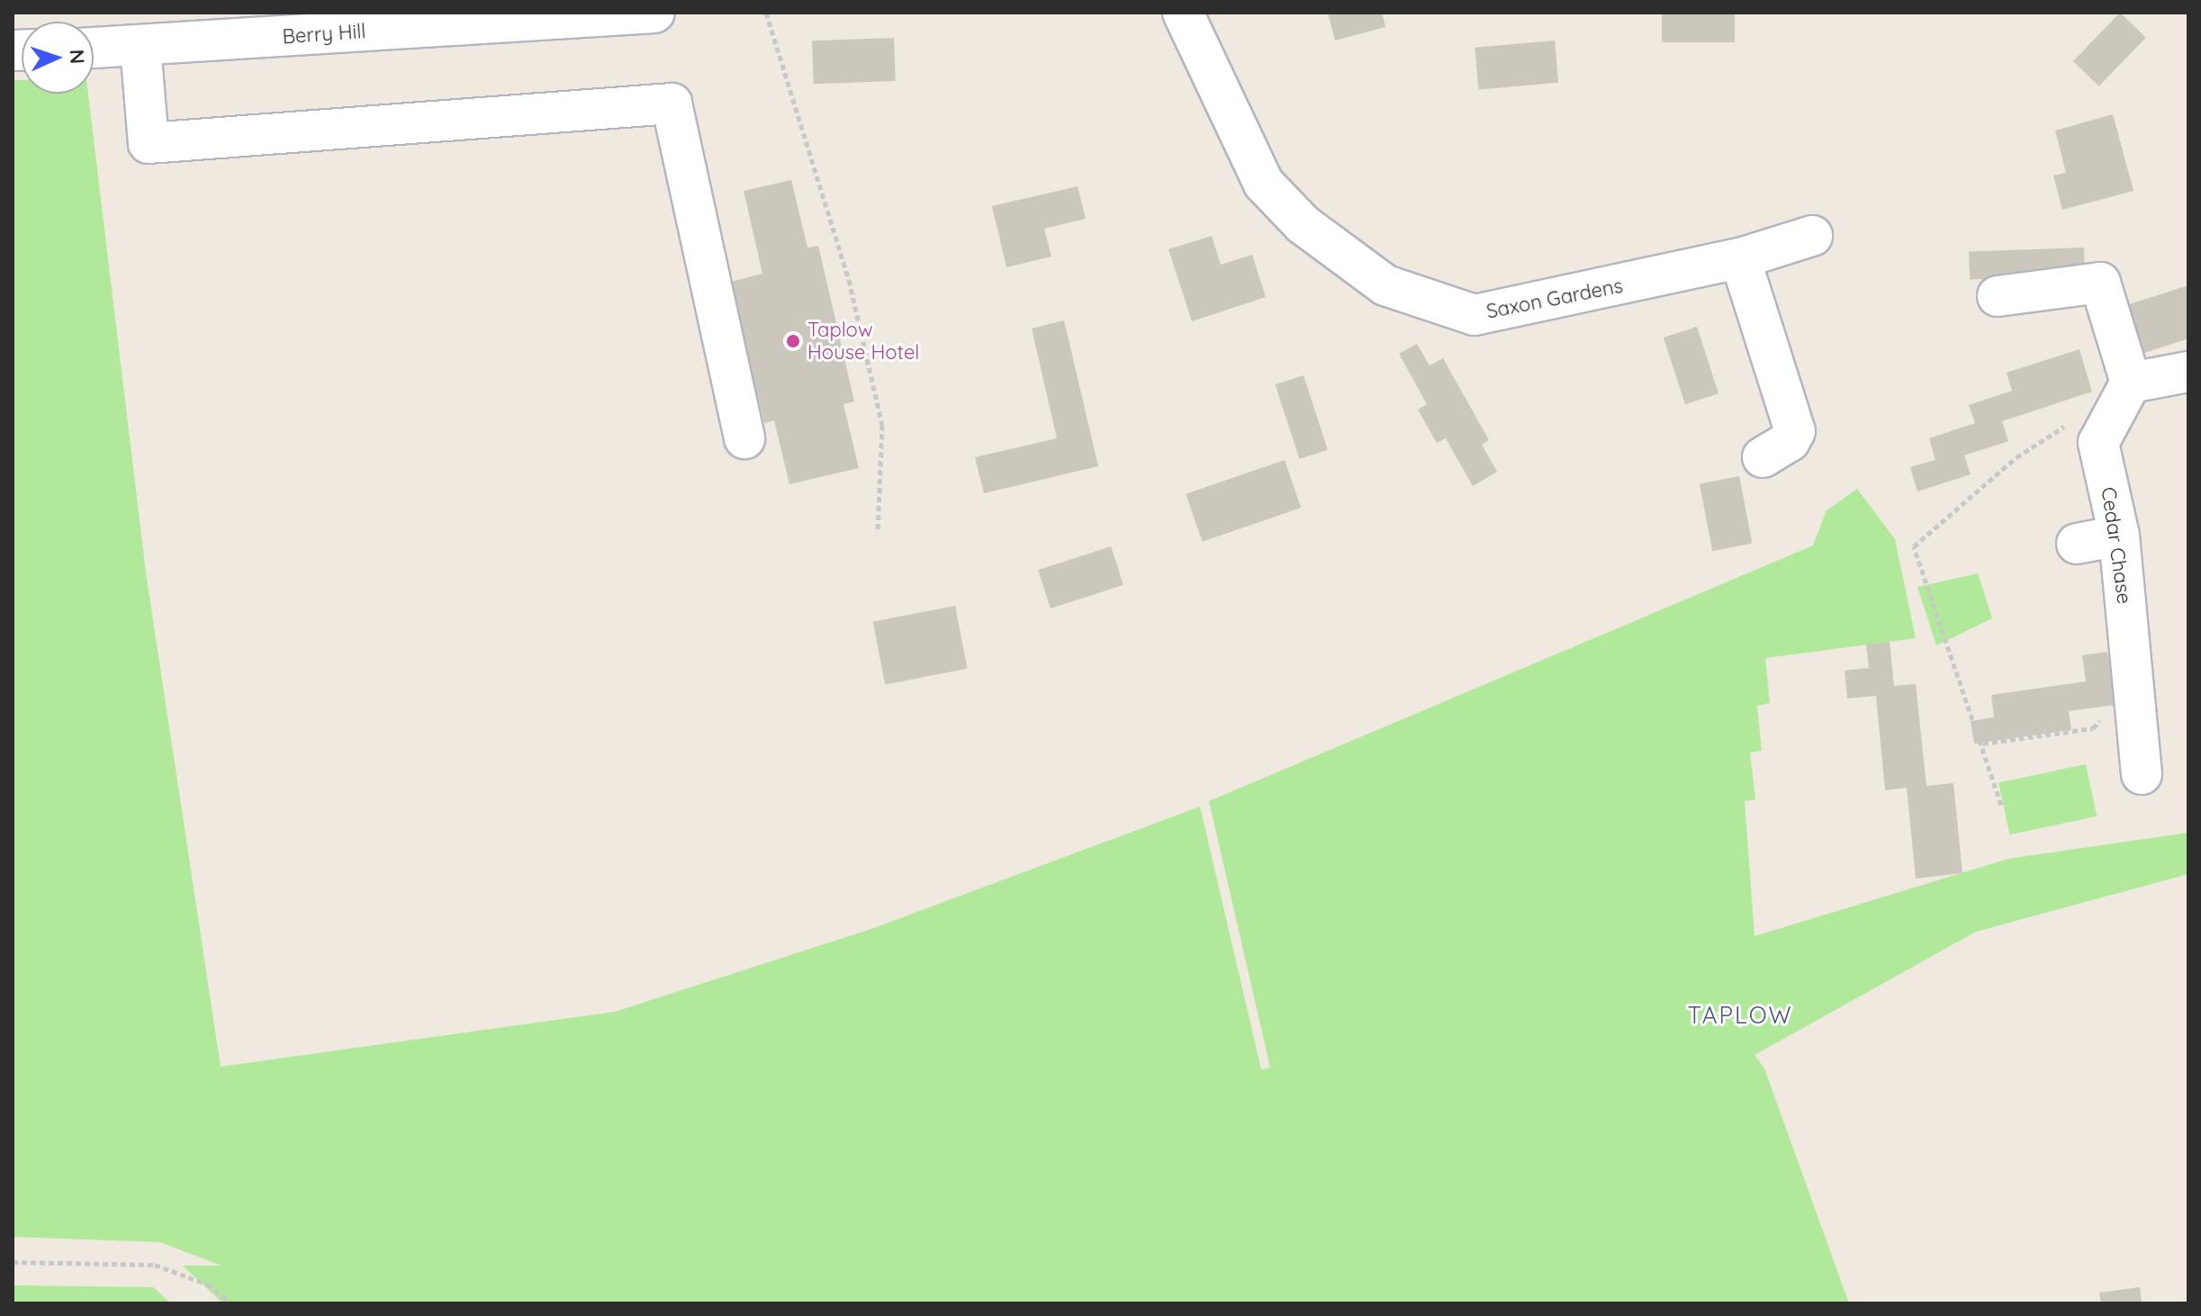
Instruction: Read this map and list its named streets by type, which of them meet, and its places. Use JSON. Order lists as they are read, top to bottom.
{
  "streets": {
    "street": ["Berry Hill", "Saxon Gardens", "Cedar Chase"]
  },
  "districts": ["TAPLOW"],
  "places": ["Taplow House Hotel"],
  "north": "right"
}
